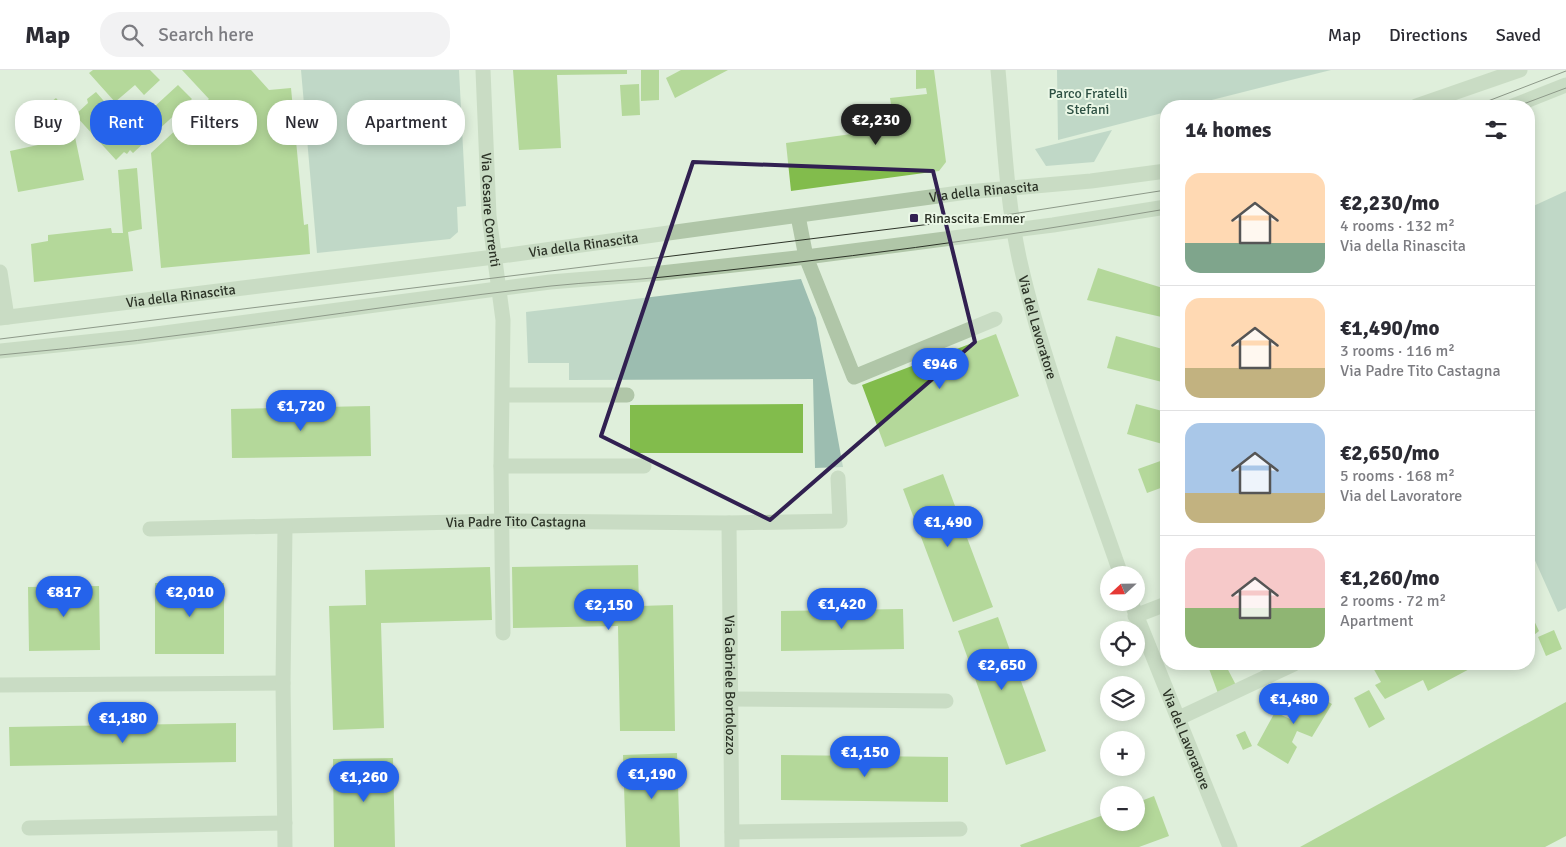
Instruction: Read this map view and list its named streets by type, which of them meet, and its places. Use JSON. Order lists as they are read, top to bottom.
{
  "streets": {
    "street": [
      "Via della Rinascita",
      "Via Cesare Correnti",
      "Via del Lavoratore",
      "Via Padre Tito Castagna",
      "Via Gabriele Bortolozzo"
    ]
  },
  "crossings": [
    ["Via della Rinascita", "Via Cesare Correnti"],
    ["Via della Rinascita", "Via del Lavoratore"],
    ["Via Padre Tito Castagna", "Via Gabriele Bortolozzo"]
  ],
  "parks": ["Parco Fratelli Stefani"],
  "places": {
    "transit": ["Rinascita Emmer"]
  },
  "north": "left",
  "page": {
    "header": "Map",
    "search": "Search here",
    "nav": ["Map", "Directions", "Saved"],
    "chip": [
      "Buy",
      "Rent",
      "Filters",
      "New",
      "Apartment"
    ],
    "heading": "14 homes",
    "price": [
      "€2,230",
      "€946",
      "€1,720",
      "€1,490",
      "€817",
      "€2,010",
      "€1,420",
      "€2,150",
      "€2,650",
      "€1,480",
      "€1,180",
      "€1,150",
      "€1,190",
      "€1,260"
    ],
    "list": [
      {
        "name": "€2,230/mo",
        "note": "4 rooms · 132 m² · Via della Rinascita"
      },
      {
        "name": "€1,490/mo",
        "note": "3 rooms · 116 m² · Via Padre Tito Castagna"
      },
      {
        "name": "€2,650/mo",
        "note": "5 rooms · 168 m² · Via del Lavoratore"
      },
      {
        "name": "€1,260/mo",
        "note": "2 rooms · 72 m² · Apartment"
      }
    ],
    "map_buttons": ["+", "−"]
  }
}
